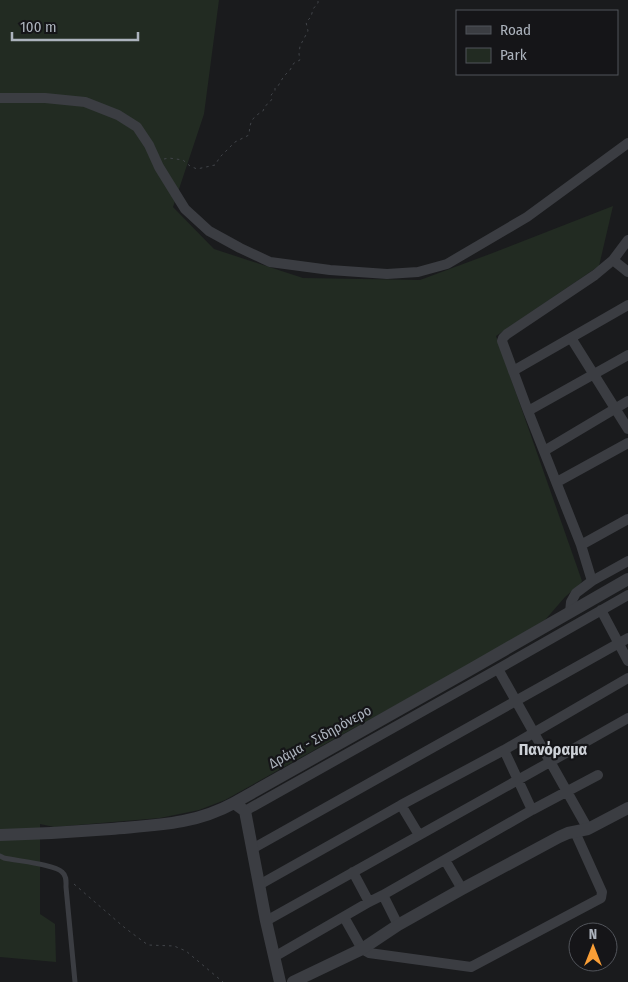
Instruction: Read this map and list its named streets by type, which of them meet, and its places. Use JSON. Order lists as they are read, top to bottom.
{
  "streets": {
    "street": ["Δράμα - Σιδηρόνερο"]
  },
  "districts": ["Πανόραμα"],
  "legend": ["Road", "Park"],
  "scale_bar": "100 m",
  "north": "top"
}
